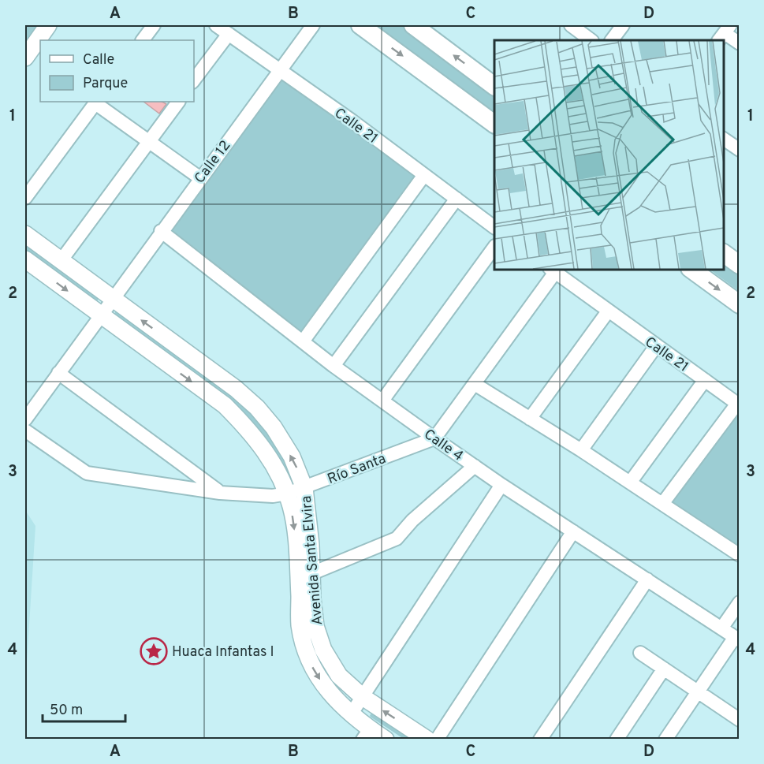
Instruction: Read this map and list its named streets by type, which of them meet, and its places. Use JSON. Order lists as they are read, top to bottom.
{
  "streets": {
    "street": [
      "Calle 21",
      "Calle 12",
      "Calle 4",
      "Río Santa",
      "Avenida Santa Elvira"
    ]
  },
  "crossings": [
    ["Calle 21", "Calle 12"],
    ["Calle 12", "Calle 4"],
    ["Calle 12", "Avenida Santa Elvira"],
    ["Calle 4", "Río Santa"],
    ["Río Santa", "Avenida Santa Elvira"]
  ],
  "places": {
    "place": ["Huaca Infantas I"]
  },
  "legend": ["Calle", "Parque"],
  "scale_bar": "50 m",
  "grid": {
    "columns": [
      "A",
      "B",
      "C",
      "D"
    ],
    "rows": [
      "1",
      "2",
      "3",
      "4"
    ]
  }
}
